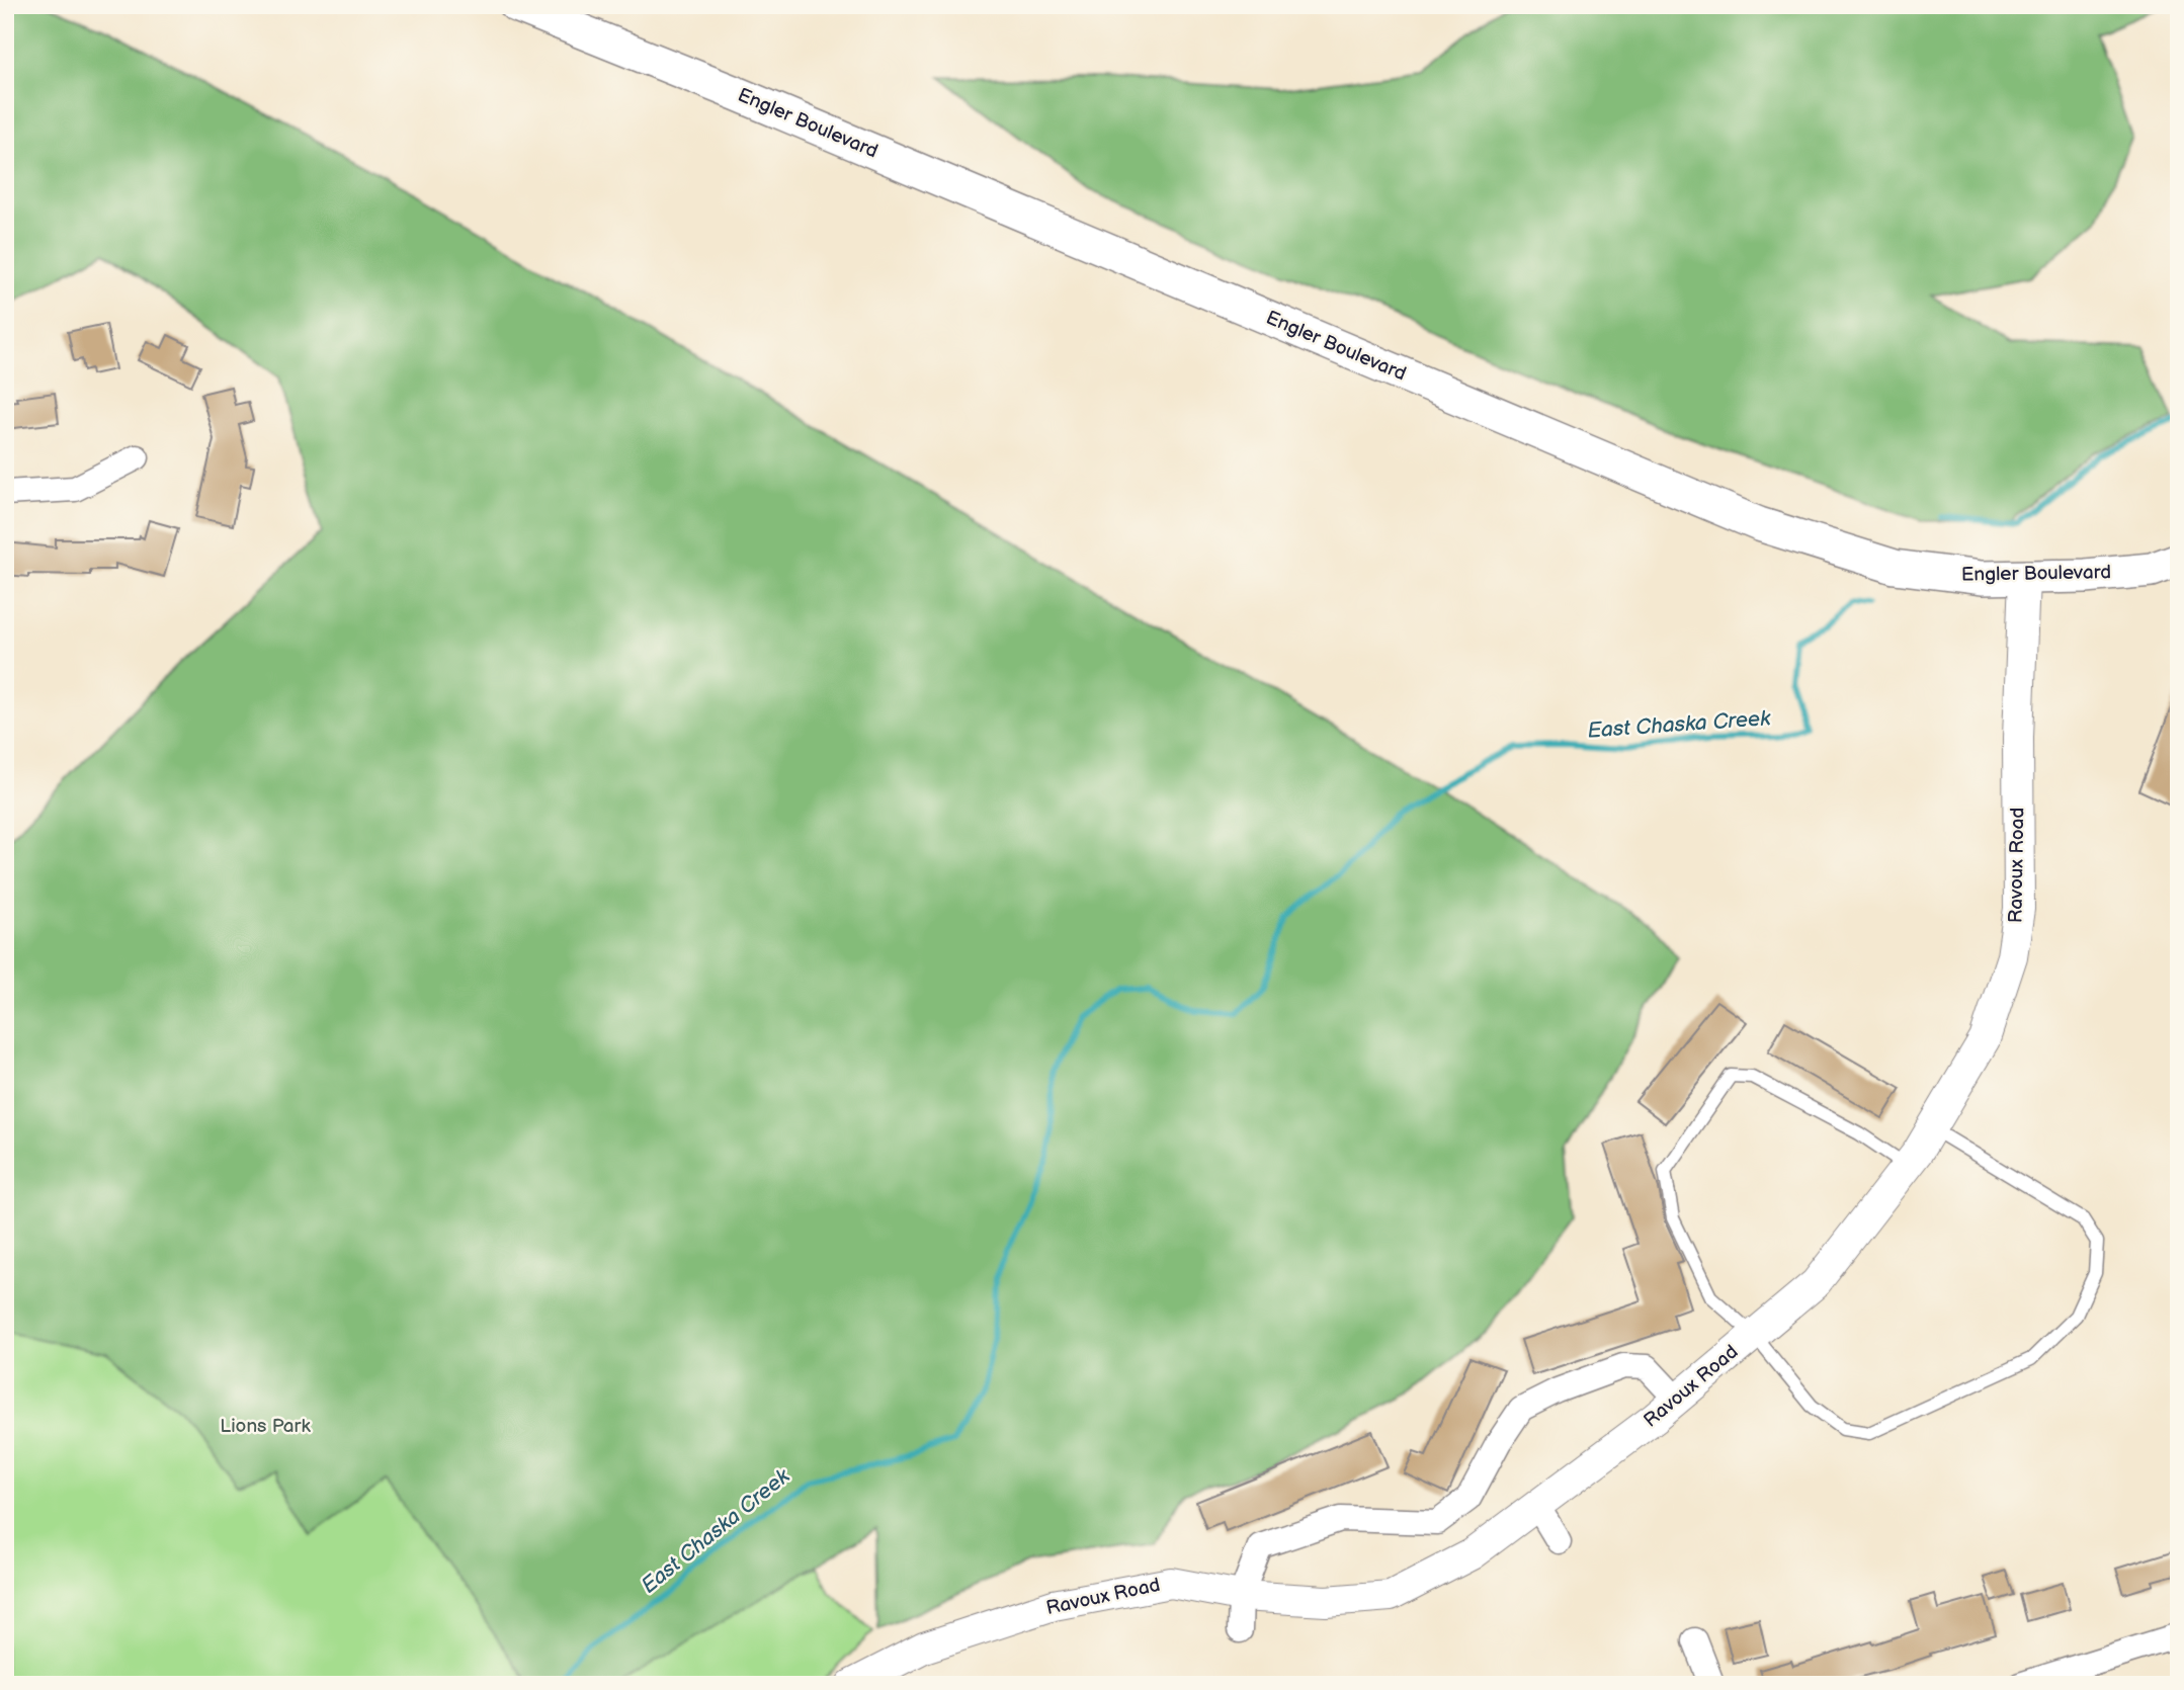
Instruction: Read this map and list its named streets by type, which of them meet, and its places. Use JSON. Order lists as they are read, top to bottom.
{
  "streets": {
    "main road": ["Engler Boulevard"],
    "street": ["Ravoux Road"]
  },
  "crossings": [
    ["Engler Boulevard", "Ravoux Road"]
  ],
  "water": ["East Chaska Creek"],
  "parks": ["Lions Park"]
}
